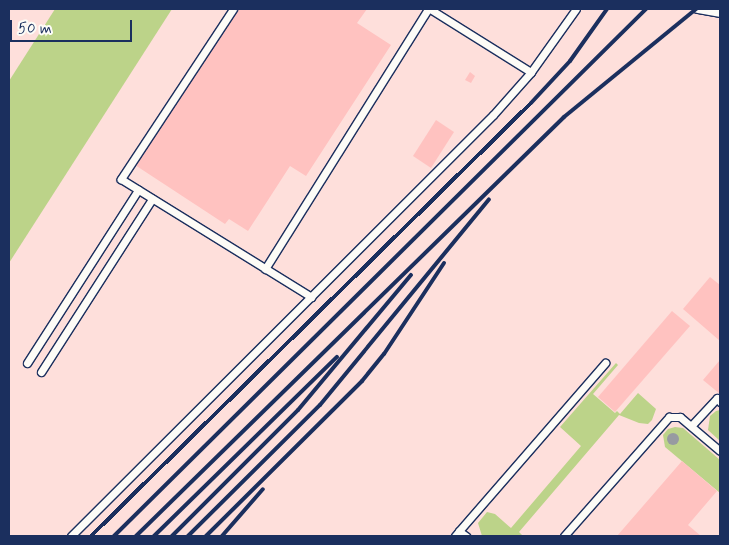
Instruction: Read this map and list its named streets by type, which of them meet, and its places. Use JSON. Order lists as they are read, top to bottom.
{
  "scale_bar": "50 m"
}
